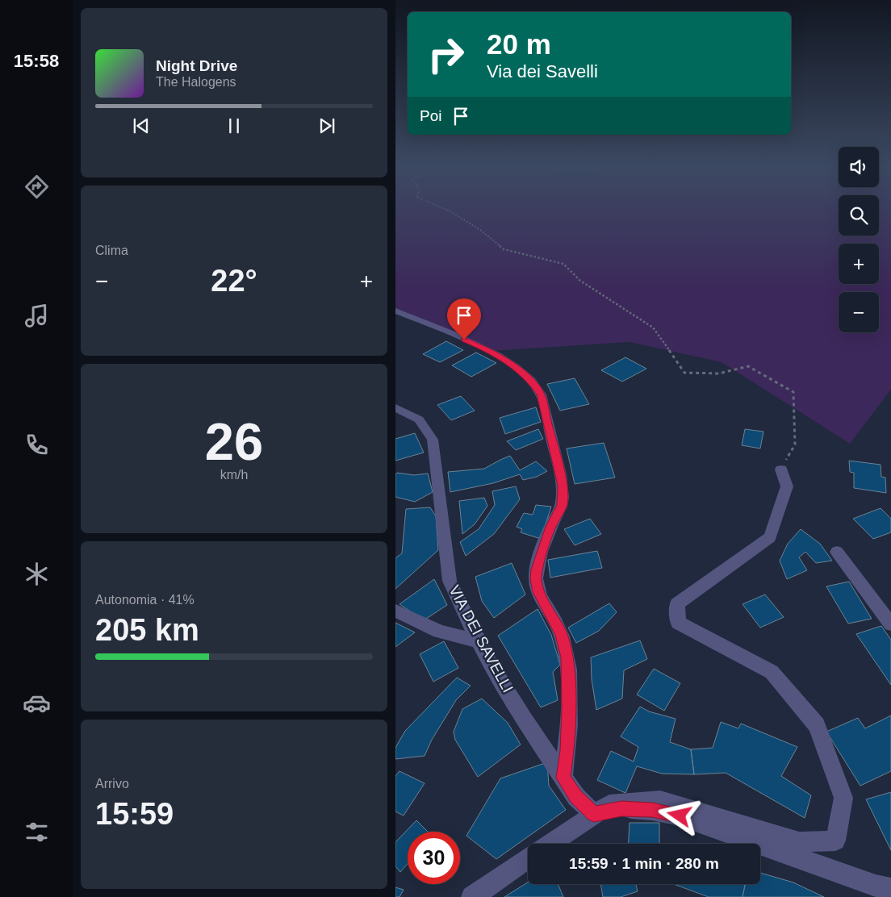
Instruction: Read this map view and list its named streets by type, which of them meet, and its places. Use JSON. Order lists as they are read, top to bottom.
{
  "streets": {
    "street": ["VIA DEI SAVELLI"]
  },
  "page": {
    "tabs": "15:58",
    "turn": ["20 m", "Via dei Savelli"],
    "song": ["Night Drive", "The Halogens"],
    "then": "Poi",
    "map_buttons": ["+", "−"],
    "tile": [
      "Clima",
      ["26", "km/h"],
      ["Autonomia · 41%", "205 km"],
      ["Arrivo", "15:59"]
    ],
    "heat": ["−", "22°", "+"],
    "limit": "30",
    "trip": "15:59 · 1 min · 280 m"
  }
}
